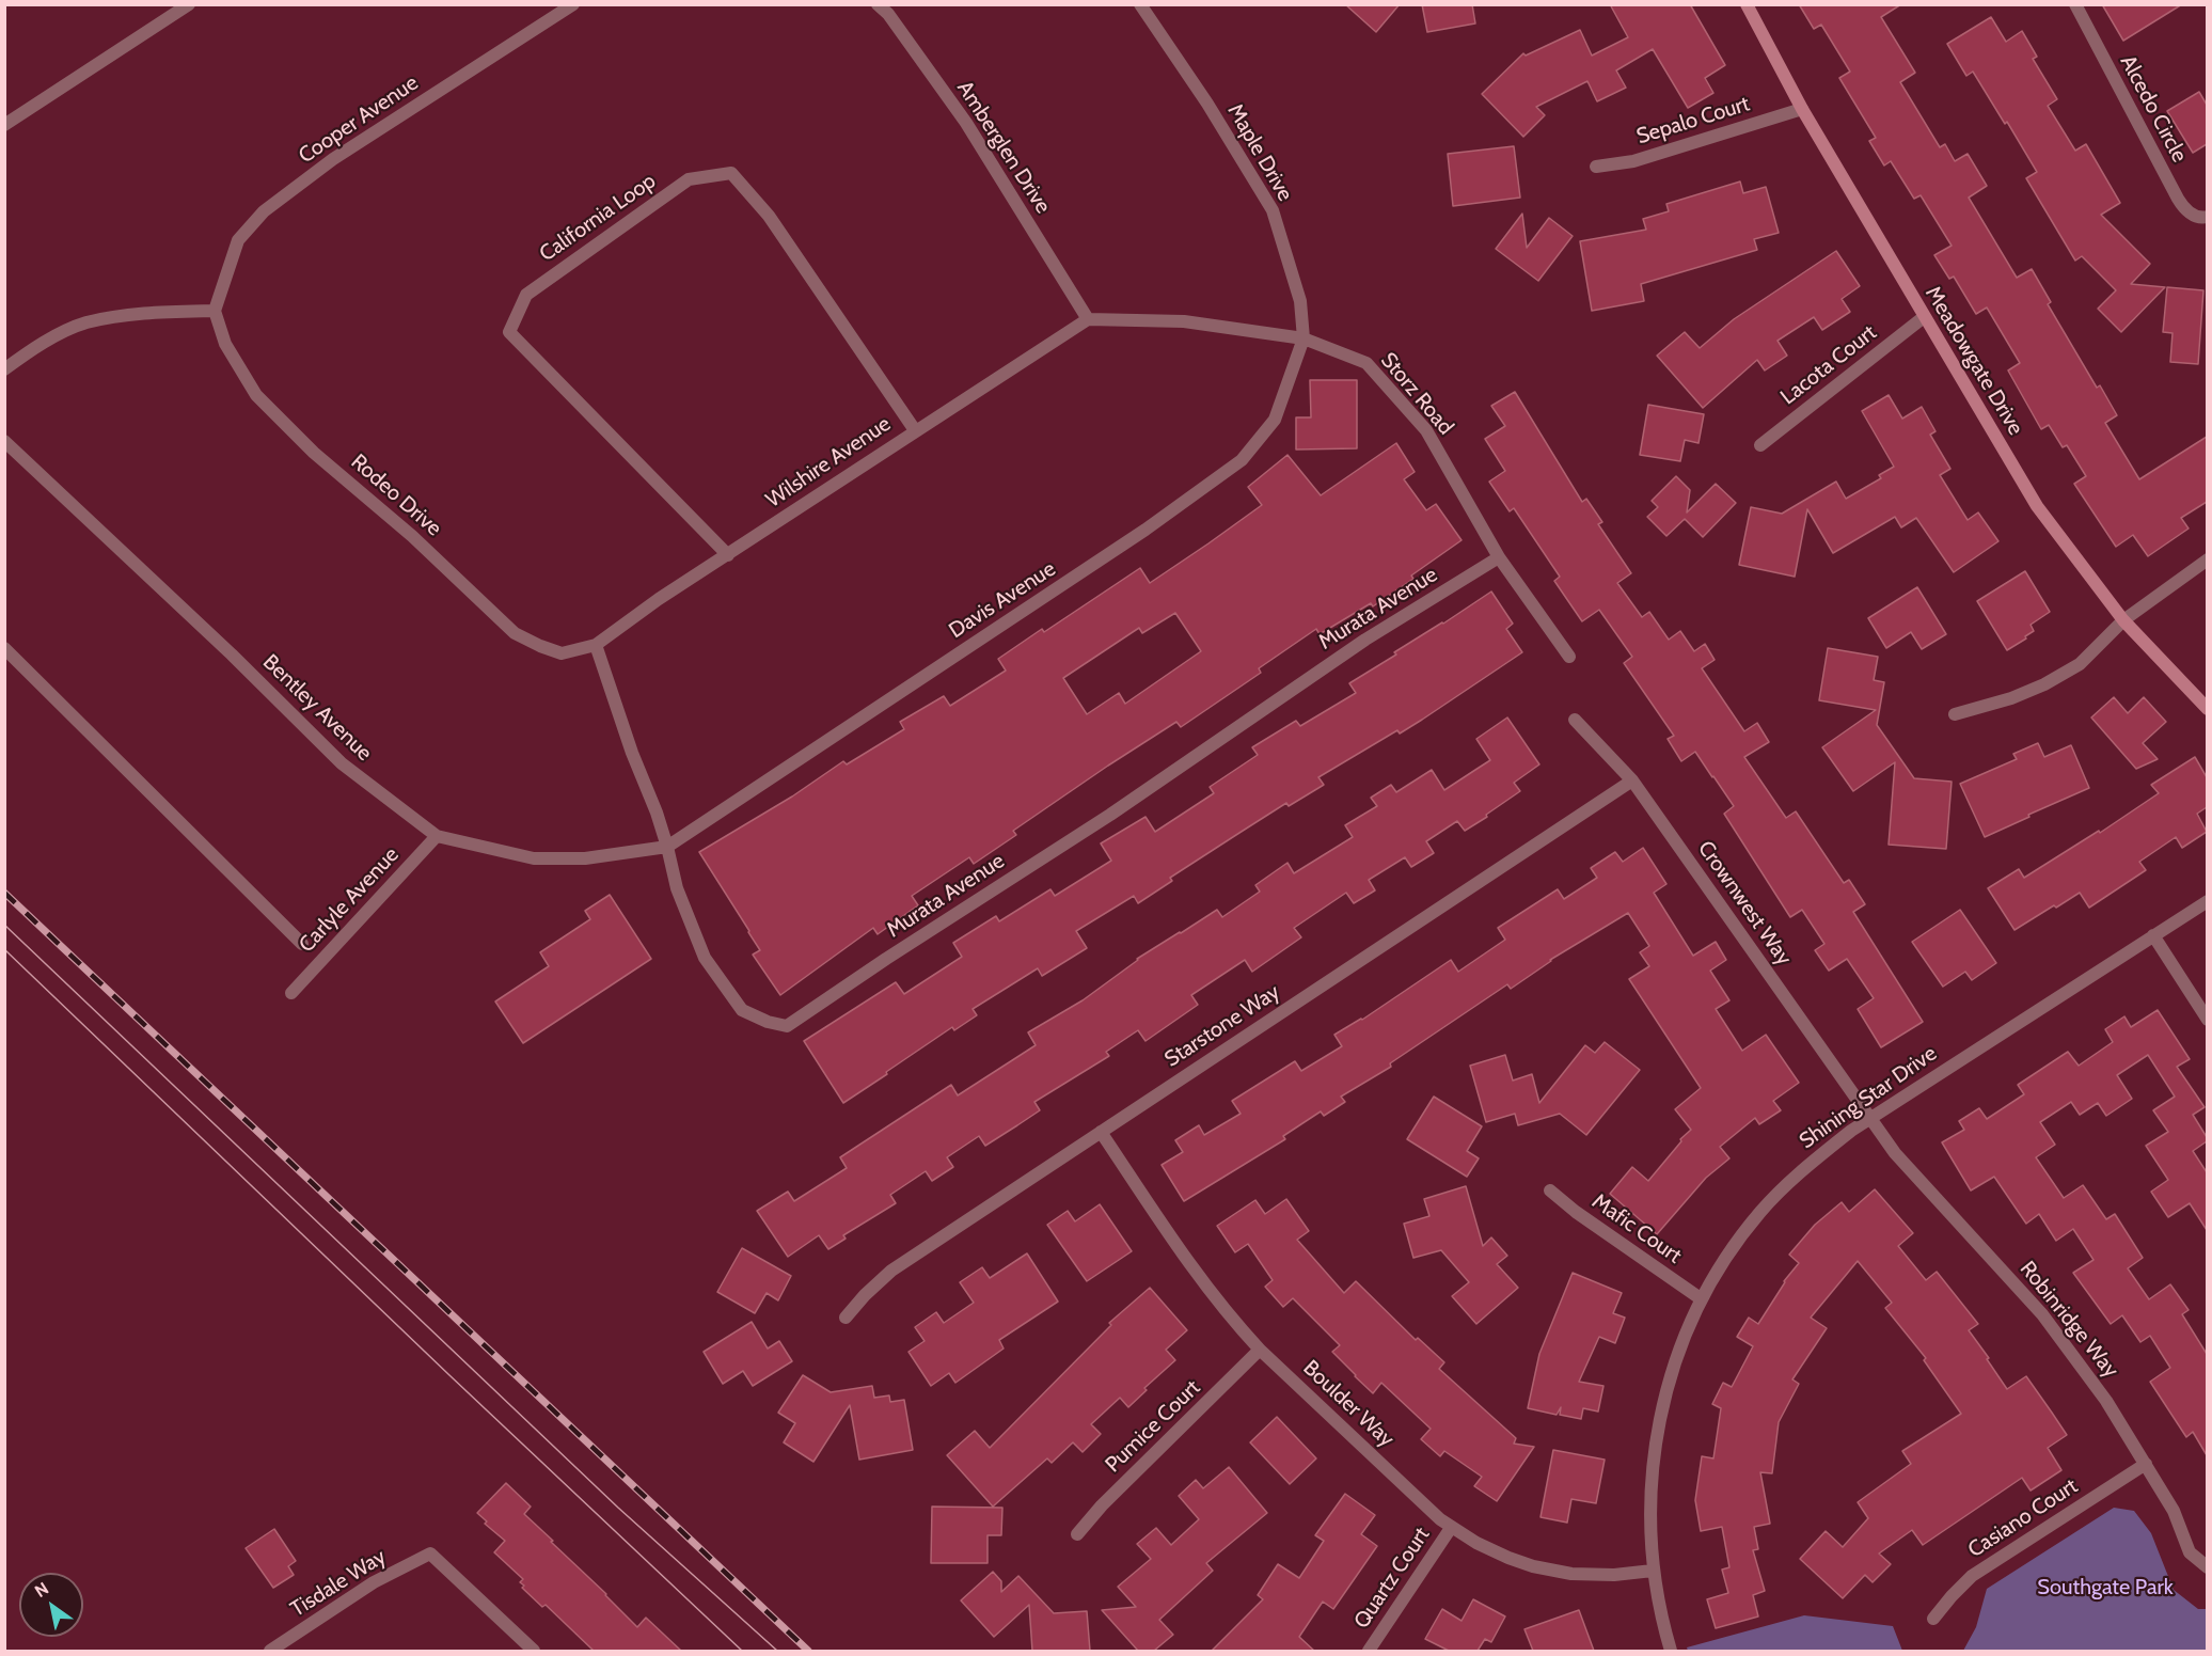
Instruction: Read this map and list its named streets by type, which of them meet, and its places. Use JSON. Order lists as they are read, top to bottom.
{
  "streets": {
    "street": [
      "Alcedo Circle",
      "Cooper Avenue",
      "Sepalo Court",
      "Amberglen Drive",
      "Maple Drive",
      "California Loop",
      "Meadowgate Drive",
      "Lacota Court",
      "Storz Road",
      "Wilshire Avenue",
      "Rodeo Drive",
      "Davis Avenue",
      "Murata Avenue",
      "Bentley Avenue",
      "Carlyle Avenue",
      "Crownwest Way",
      "Starstone Way",
      "Shining Star Drive",
      "Mafic Court",
      "Robinridge Way",
      "Boulder Way",
      "Pumice Court",
      "Casiano Court",
      "Quartz Court",
      "Tisdale Way"
    ]
  },
  "crossings": [
    ["Cooper Avenue", "Rodeo Drive"],
    ["Sepalo Court", "Meadowgate Drive"],
    ["Amberglen Drive", "Storz Road"],
    ["Amberglen Drive", "Wilshire Avenue"],
    ["Maple Drive", "Storz Road"],
    ["Maple Drive", "Davis Avenue"],
    ["California Loop", "Wilshire Avenue"],
    ["Meadowgate Drive", "Lacota Court"],
    ["Storz Road", "Wilshire Avenue"],
    ["Storz Road", "Davis Avenue"],
    ["Storz Road", "Murata Avenue"],
    ["Wilshire Avenue", "Rodeo Drive"],
    ["Wilshire Avenue", "Murata Avenue"],
    ["Rodeo Drive", "Murata Avenue"],
    ["Davis Avenue", "Murata Avenue"],
    ["Davis Avenue", "Bentley Avenue"],
    ["Murata Avenue", "Bentley Avenue"],
    ["Bentley Avenue", "Carlyle Avenue"],
    ["Crownwest Way", "Starstone Way"],
    ["Crownwest Way", "Shining Star Drive"],
    ["Crownwest Way", "Robinridge Way"],
    ["Starstone Way", "Boulder Way"],
    ["Shining Star Drive", "Mafic Court"],
    ["Shining Star Drive", "Robinridge Way"],
    ["Shining Star Drive", "Boulder Way"],
    ["Robinridge Way", "Casiano Court"],
    ["Boulder Way", "Pumice Court"],
    ["Boulder Way", "Quartz Court"]
  ],
  "parks": ["Southgate Park"],
  "north": "top left"
}
